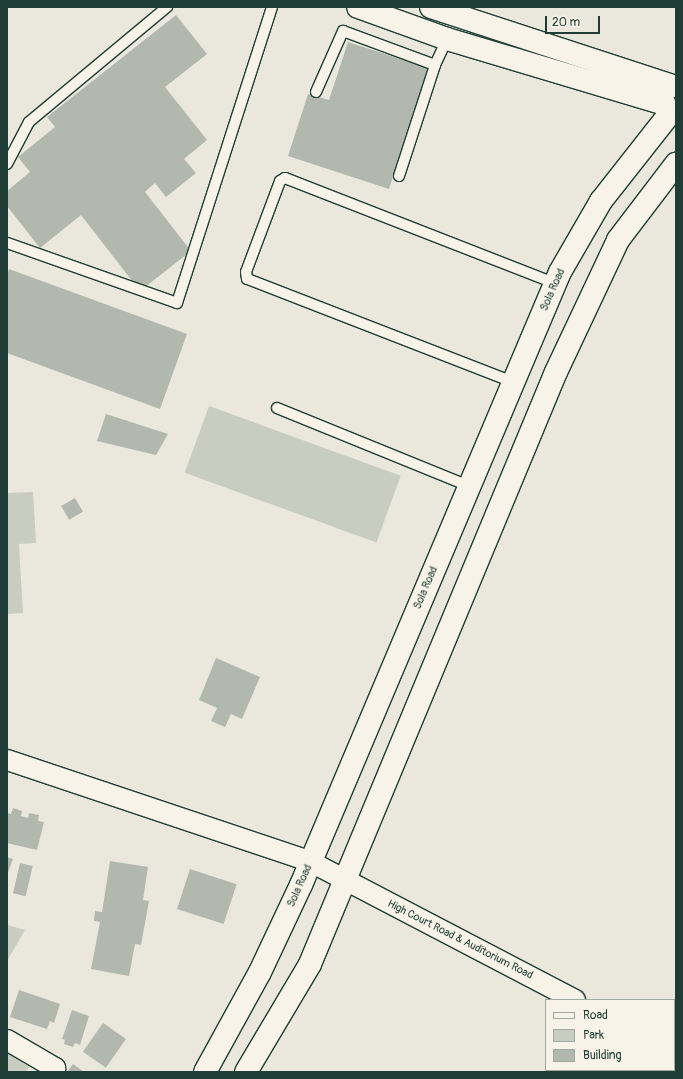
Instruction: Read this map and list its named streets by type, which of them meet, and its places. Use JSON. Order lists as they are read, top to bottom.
{
  "streets": {
    "main road": ["Sola Road"],
    "street": ["High Court Road & Auditorium Road"]
  },
  "crossings": [
    ["Sola Road", "High Court Road & Auditorium Road"]
  ],
  "legend": ["Road", "Park", "Building"],
  "scale_bar": "20 m"
}
